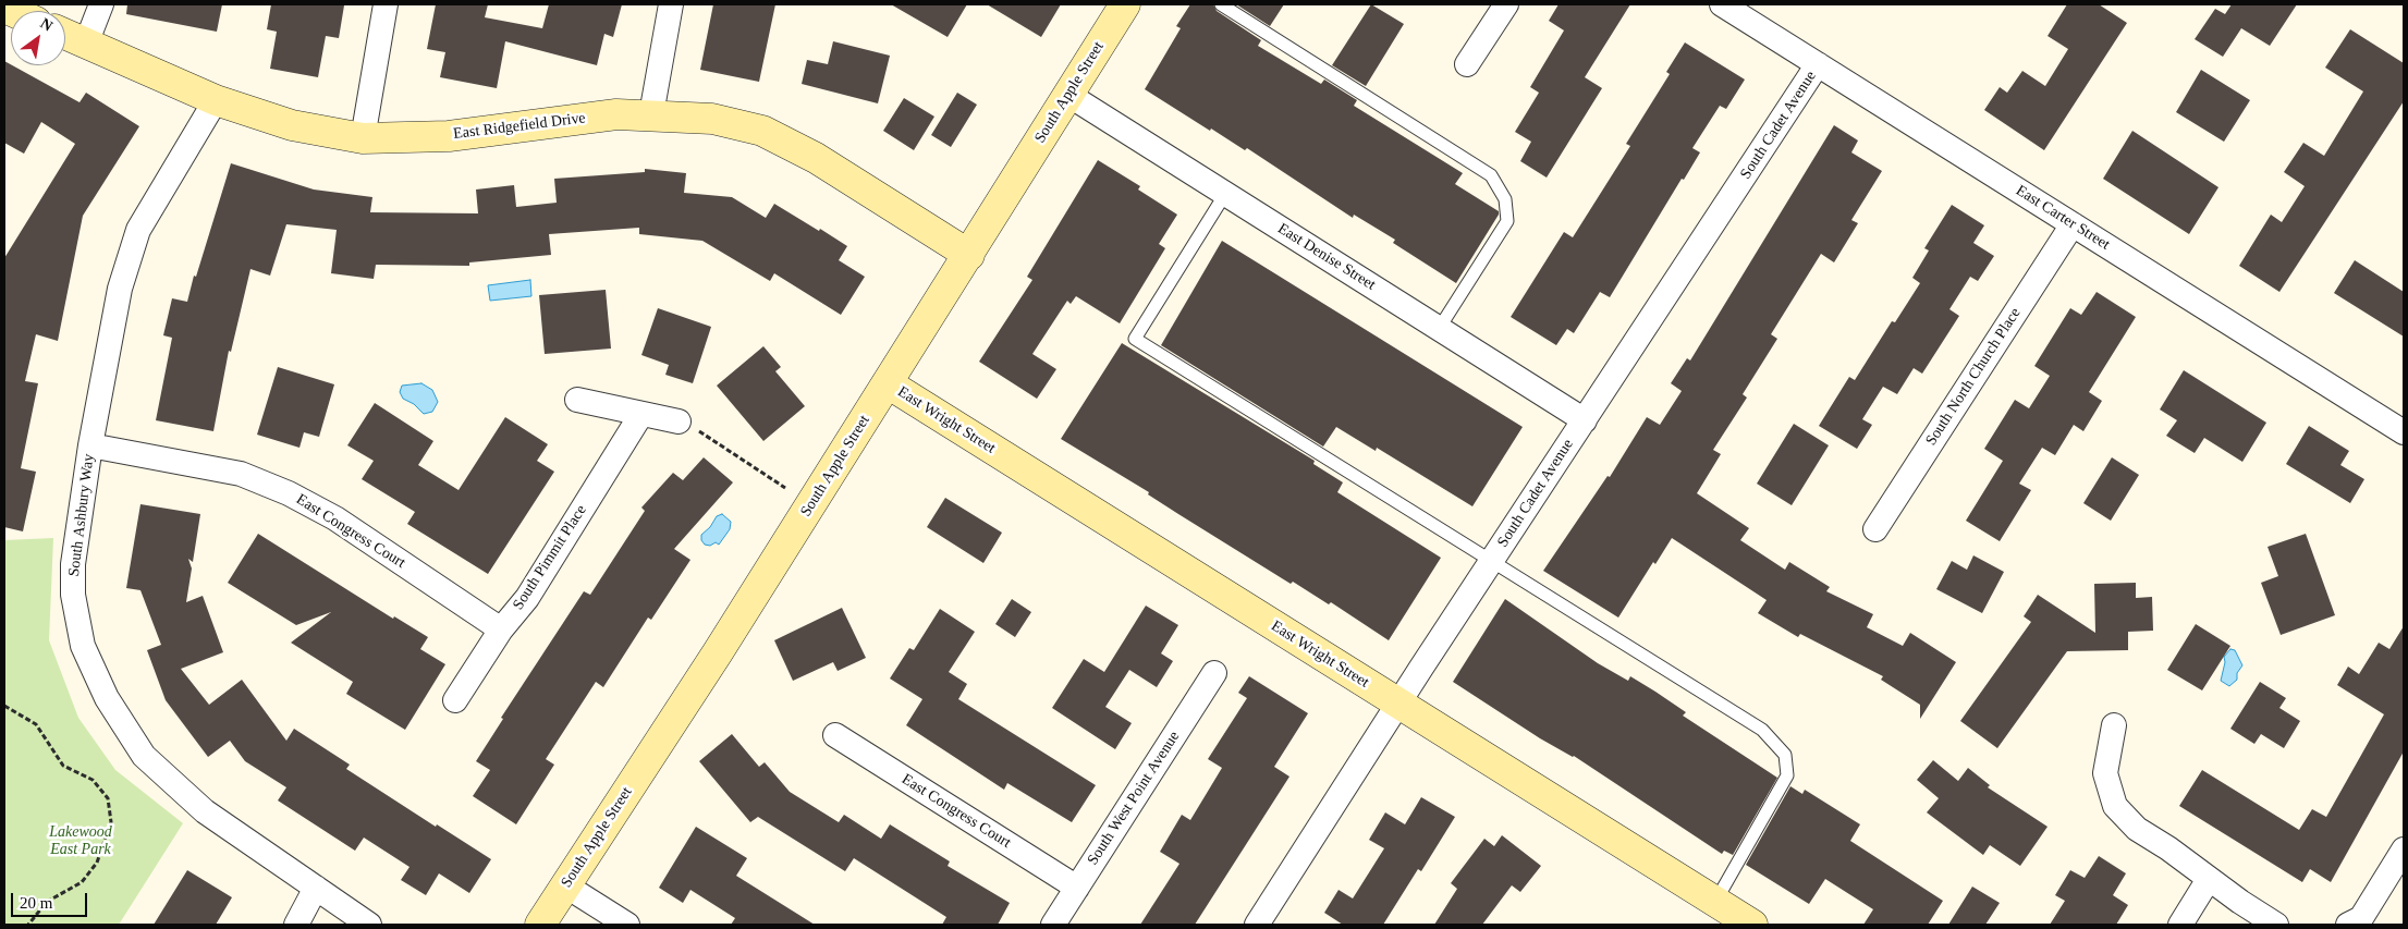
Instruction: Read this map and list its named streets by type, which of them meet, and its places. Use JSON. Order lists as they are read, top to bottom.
{
  "streets": {
    "street": [
      "South Apple Street",
      "South Cadet Avenue",
      "East Ridgefield Drive",
      "East Carter Street",
      "East Denise Street",
      "South North Church Place",
      "East Wright Street",
      "South Ashbury Way",
      "East Congress Court",
      "South Pimmit Place",
      "South West Point Avenue"
    ]
  },
  "crossings": [
    ["South Apple Street", "East Ridgefield Drive"],
    ["South Apple Street", "East Denise Street"],
    ["South Apple Street", "East Wright Street"],
    ["South Cadet Avenue", "East Carter Street"],
    ["South Cadet Avenue", "East Denise Street"],
    ["South Cadet Avenue", "East Wright Street"],
    ["East Ridgefield Drive", "South Ashbury Way"],
    ["East Carter Street", "South North Church Place"],
    ["South Ashbury Way", "East Congress Court"],
    ["East Congress Court", "South Pimmit Place"],
    ["East Congress Court", "South West Point Avenue"]
  ],
  "parks": ["Lakewood East Park"],
  "scale_bar": "20 m",
  "north": "top right"
}
